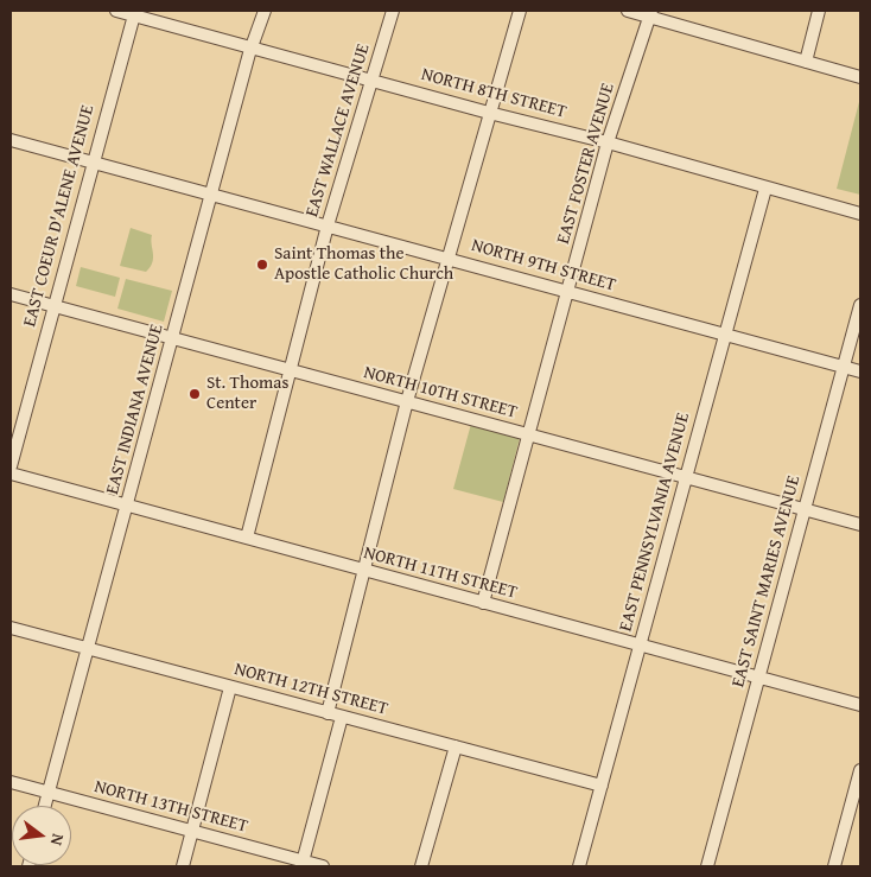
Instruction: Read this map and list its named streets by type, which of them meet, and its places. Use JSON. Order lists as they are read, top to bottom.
{
  "streets": {
    "street": [
      "NORTH 8TH STREET",
      "EAST WALLACE AVENUE",
      "EAST FOSTER AVENUE",
      "EAST COEUR D'ALENE AVENUE",
      "NORTH 9TH STREET",
      "NORTH 10TH STREET",
      "EAST INDIANA AVENUE",
      "EAST PENNSYLVANIA AVENUE",
      "NORTH 11TH STREET",
      "EAST SAINT MARIES AVENUE",
      "NORTH 12TH STREET",
      "NORTH 13TH STREET"
    ]
  },
  "crossings": [
    ["NORTH 8TH STREET", "EAST WALLACE AVENUE"],
    ["NORTH 8TH STREET", "EAST FOSTER AVENUE"],
    ["NORTH 8TH STREET", "EAST COEUR D'ALENE AVENUE"],
    ["NORTH 8TH STREET", "EAST INDIANA AVENUE"],
    ["NORTH 8TH STREET", "EAST PENNSYLVANIA AVENUE"],
    ["EAST WALLACE AVENUE", "NORTH 9TH STREET"],
    ["EAST WALLACE AVENUE", "NORTH 10TH STREET"],
    ["EAST WALLACE AVENUE", "NORTH 11TH STREET"],
    ["EAST FOSTER AVENUE", "NORTH 9TH STREET"],
    ["EAST FOSTER AVENUE", "NORTH 10TH STREET"],
    ["EAST FOSTER AVENUE", "NORTH 11TH STREET"],
    ["EAST COEUR D'ALENE AVENUE", "NORTH 9TH STREET"],
    ["EAST COEUR D'ALENE AVENUE", "NORTH 10TH STREET"],
    ["NORTH 9TH STREET", "EAST INDIANA AVENUE"],
    ["NORTH 9TH STREET", "EAST PENNSYLVANIA AVENUE"],
    ["NORTH 9TH STREET", "EAST SAINT MARIES AVENUE"],
    ["NORTH 10TH STREET", "EAST INDIANA AVENUE"],
    ["NORTH 10TH STREET", "EAST PENNSYLVANIA AVENUE"],
    ["NORTH 10TH STREET", "EAST SAINT MARIES AVENUE"],
    ["EAST INDIANA AVENUE", "NORTH 11TH STREET"],
    ["EAST INDIANA AVENUE", "NORTH 12TH STREET"],
    ["EAST INDIANA AVENUE", "NORTH 13TH STREET"],
    ["EAST PENNSYLVANIA AVENUE", "NORTH 11TH STREET"],
    ["EAST PENNSYLVANIA AVENUE", "NORTH 12TH STREET"],
    ["NORTH 11TH STREET", "EAST SAINT MARIES AVENUE"]
  ],
  "places": ["Saint Thomas the Apostle Catholic Church", "St. Thomas Center"],
  "north": "right"
}
